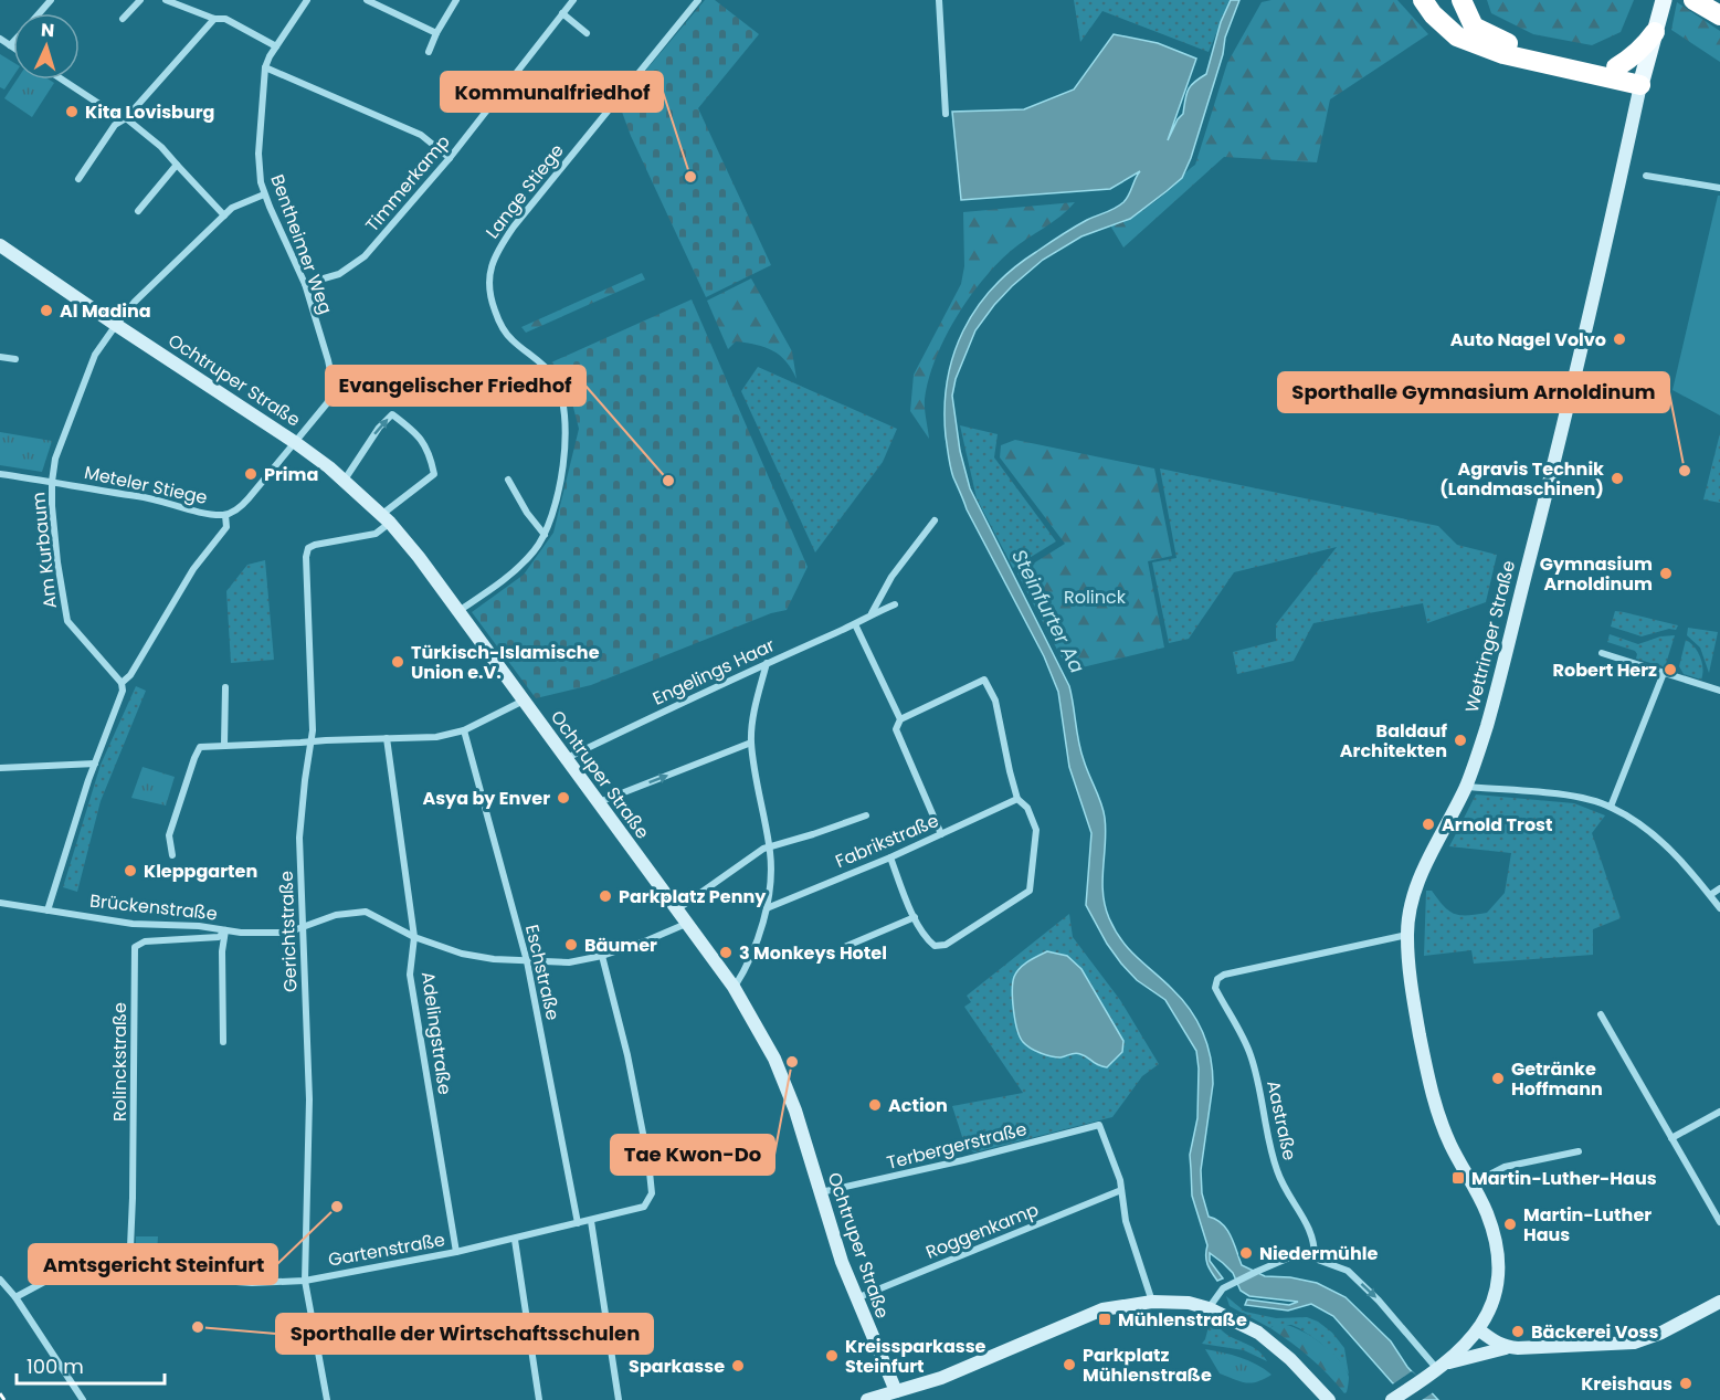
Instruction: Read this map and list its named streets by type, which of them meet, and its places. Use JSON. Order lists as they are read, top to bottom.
{
  "streets": {
    "main road": ["Ochtruper Straße", "Wettringer Straße"],
    "street": [
      "Timmerkamp",
      "Lange Stiege",
      "Bentheimer Weg",
      "Meteler Stiege",
      "Am Kurbaum",
      "Engelings Haar",
      "Fabrikstraße",
      "Brückenstraße",
      "Gerichtstraße",
      "Eschstraße",
      "Adelingstraße",
      "Rolinckstraße",
      "Aastraße",
      "Terbergerstraße",
      "Roggenkamp",
      "Gartenstraße"
    ]
  },
  "crossings": [
    ["Timmerkamp", "Bentheimer Weg"],
    ["Lange Stiege", "Ochtruper Straße"],
    ["Bentheimer Weg", "Ochtruper Straße"],
    ["Bentheimer Weg", "Meteler Stiege"],
    ["Bentheimer Weg", "Am Kurbaum"],
    ["Ochtruper Straße", "Meteler Stiege"],
    ["Ochtruper Straße", "Am Kurbaum"],
    ["Ochtruper Straße", "Engelings Haar"],
    ["Ochtruper Straße", "Brückenstraße"],
    ["Ochtruper Straße", "Gerichtstraße"],
    ["Ochtruper Straße", "Terbergerstraße"],
    ["Ochtruper Straße", "Roggenkamp"],
    ["Meteler Stiege", "Am Kurbaum"],
    ["Wettringer Straße", "Aastraße"],
    ["Brückenstraße", "Gerichtstraße"],
    ["Brückenstraße", "Eschstraße"],
    ["Brückenstraße", "Adelingstraße"],
    ["Brückenstraße", "Rolinckstraße"],
    ["Brückenstraße", "Gartenstraße"],
    ["Gerichtstraße", "Gartenstraße"],
    ["Eschstraße", "Gartenstraße"],
    ["Adelingstraße", "Gartenstraße"],
    ["Rolinckstraße", "Gartenstraße"],
    ["Terbergerstraße", "Roggenkamp"]
  ],
  "water": ["Steinfurter Aa"],
  "parks": ["Rolinck"],
  "places": {
    "other": [
      "Kita Lovisburg",
      "Kommunalfriedhof",
      "Al Madina",
      "Auto Nagel Volvo",
      "Sporthalle Gymnasium Arnoldinum",
      "Prima",
      "Agravis Technik (Landmaschinen)",
      "Evangelischer Friedhof",
      "Gymnasium Arnoldinum",
      "Türkisch-Islamische Union e.V.",
      "Robert Herz",
      "Baldauf Architekten",
      "Asya by Enver",
      "Arnold Trost",
      "Kleppgarten",
      "Parkplatz Penny",
      "Bäumer",
      "3 Monkeys Hotel",
      "Tae Kwon-Do",
      "Getränke Hoffmann",
      "Action",
      "Amtsgericht Steinfurt",
      "Martin-Luther Haus",
      "Niedermühle",
      "Sporthalle der Wirtschaftsschulen",
      "Bäckerei Voss",
      "Kreissparkasse Steinfurt",
      "Parkplatz Mühlenstraße",
      "Sparkasse",
      "Kreishaus"
    ],
    "transit": ["Martin-Luther-Haus", "Mühlenstraße"]
  },
  "scale_bar": "100 m",
  "north": "top"
}
